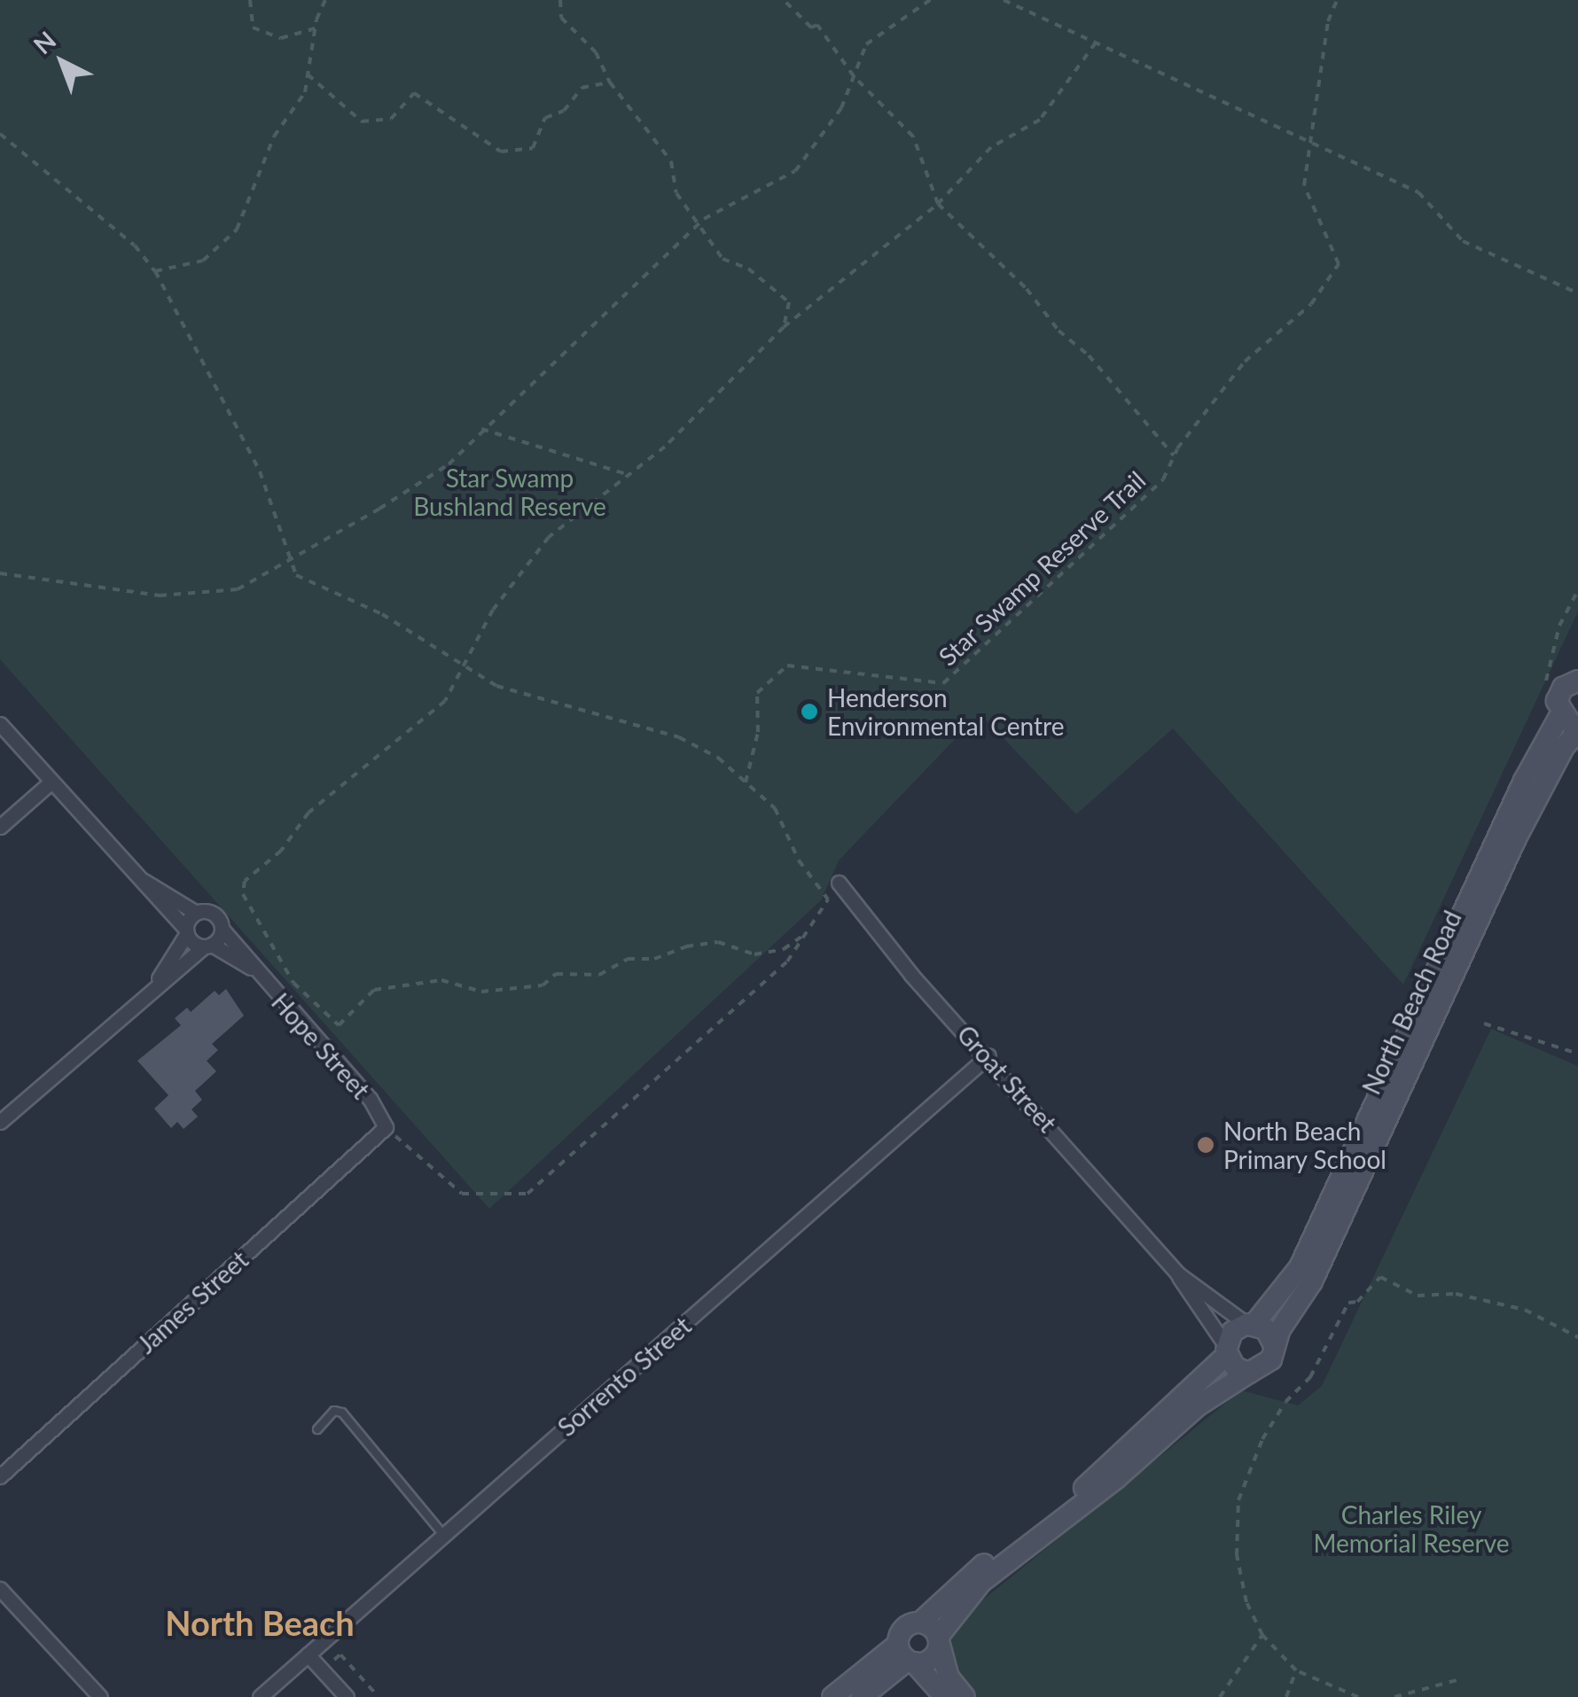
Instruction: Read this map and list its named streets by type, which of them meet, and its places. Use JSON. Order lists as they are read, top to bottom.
{
  "streets": {
    "main road": ["North Beach Road"],
    "street": [
      "Hope Street",
      "Groat Street",
      "James Street",
      "Sorrento Street"
    ],
    "path": ["Star Swamp Reserve Trail"]
  },
  "crossings": [
    ["North Beach Road", "Groat Street"],
    ["Hope Street", "James Street"],
    ["Groat Street", "Sorrento Street"]
  ],
  "districts": ["North Beach"],
  "parks": ["Star Swamp Bushland Reserve", "Charles Riley Memorial Reserve"],
  "places": ["Henderson Environmental Centre", "North Beach Primary School"],
  "north": "top left"
}
